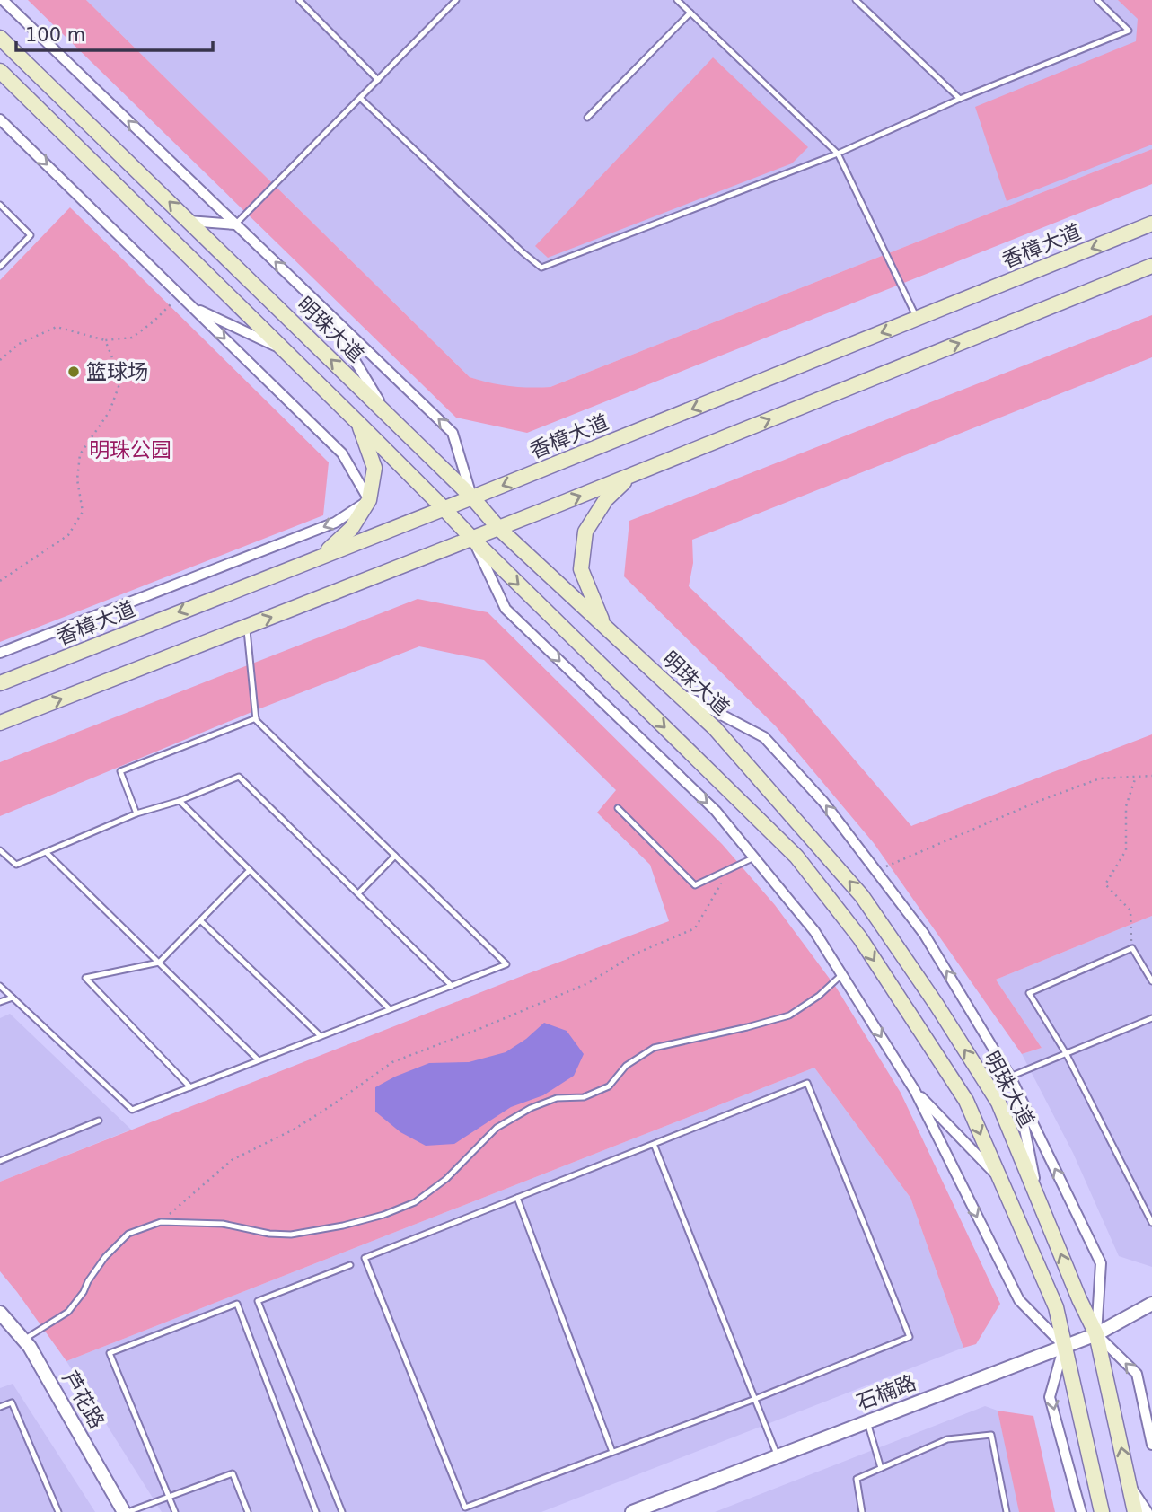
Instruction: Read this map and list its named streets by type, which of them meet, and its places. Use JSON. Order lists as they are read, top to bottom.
{
  "streets": {
    "main road": ["香樟大道", "明珠大道"],
    "street": ["石楠路", "芦花路"]
  },
  "crossings": [
    ["香樟大道", "明珠大道"],
    ["明珠大道", "石楠路"]
  ],
  "parks": ["明珠公园"],
  "places": ["篮球场"],
  "scale_bar": "100 m"
}
